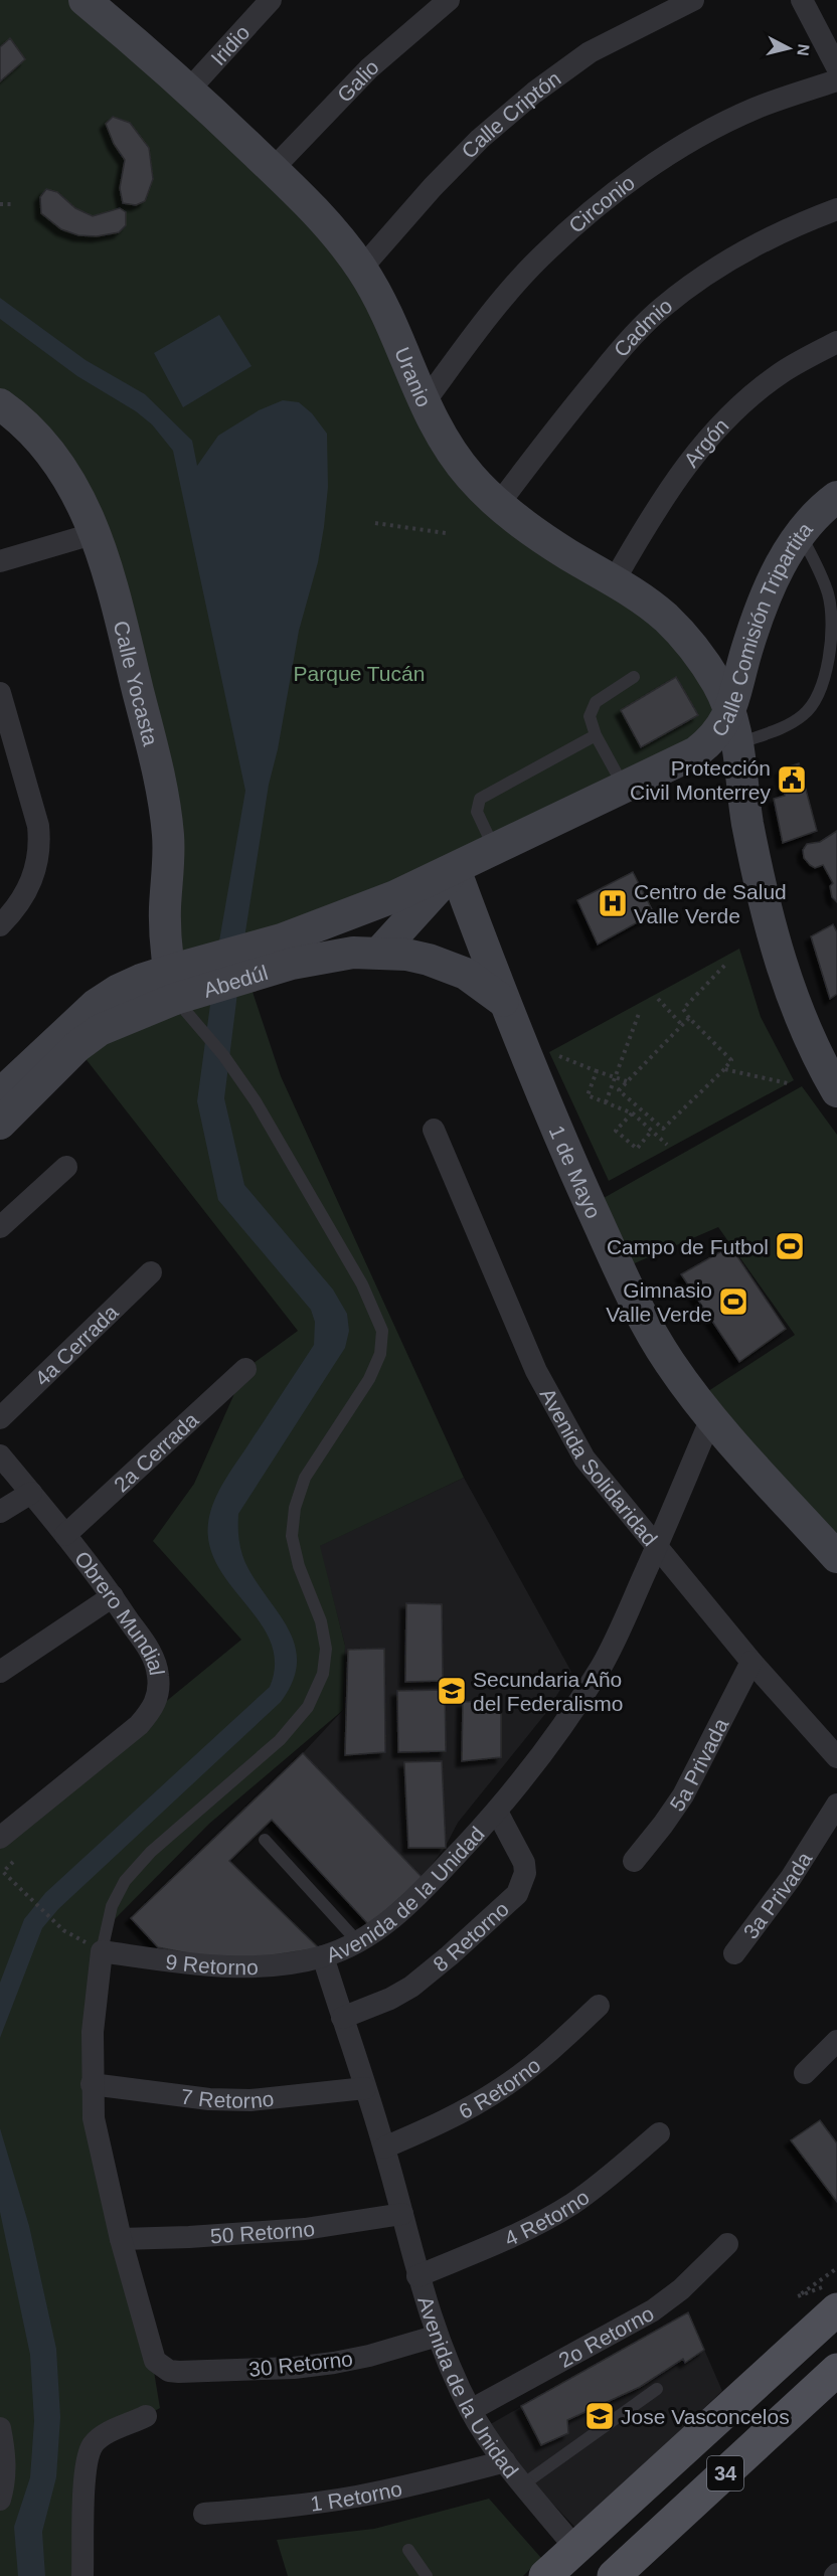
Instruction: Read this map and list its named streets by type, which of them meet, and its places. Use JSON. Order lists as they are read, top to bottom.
{
  "streets": {
    "main road": ["34"],
    "street": [
      "Iridio",
      "Galio",
      "Calle Criptón",
      "Circonio",
      "Cadmio",
      "Uranio",
      "Argón",
      "Calle Comisión Tripartita",
      "Calle Yocasta",
      "Abedúl",
      "1 de Mayo",
      "4a Cerrada",
      "2a Cerrada",
      "Avenida Solidaridad",
      "Obrero Mundial",
      "5a Privada",
      "Avenida de la Unidad",
      "3a Privada",
      "8 Retorno",
      "9 Retorno",
      "6 Retorno",
      "7 Retorno",
      "4 Retorno",
      "50 Retorno",
      "2o Retorno",
      "30 Retorno",
      "1 Retorno"
    ]
  },
  "crossings": [
    ["Iridio", "Uranio"],
    ["Galio", "Uranio"],
    ["Calle Criptón", "Uranio"],
    ["Circonio", "Uranio"],
    ["Cadmio", "Uranio"],
    ["Uranio", "Argón"],
    ["Uranio", "Calle Comisión Tripartita"],
    ["Calle Comisión Tripartita", "Abedúl"],
    ["Calle Comisión Tripartita", "1 de Mayo"],
    ["Calle Yocasta", "Abedúl"],
    ["Abedúl", "1 de Mayo"],
    ["1 de Mayo", "Avenida de la Unidad"],
    ["2a Cerrada", "Obrero Mundial"],
    ["Avenida Solidaridad", "5a Privada"],
    ["Avenida Solidaridad", "Avenida de la Unidad"],
    ["Avenida de la Unidad", "8 Retorno"],
    ["Avenida de la Unidad", "9 Retorno"],
    ["Avenida de la Unidad", "6 Retorno"],
    ["Avenida de la Unidad", "7 Retorno"],
    ["Avenida de la Unidad", "4 Retorno"],
    ["Avenida de la Unidad", "50 Retorno"],
    ["Avenida de la Unidad", "2o Retorno"],
    ["Avenida de la Unidad", "30 Retorno"],
    ["Avenida de la Unidad", "34"],
    ["Avenida de la Unidad", "1 Retorno"],
    ["50 Retorno", "30 Retorno"]
  ],
  "parks": ["Parque Tucán"],
  "places": {
    "public building": ["Protección Civil Monterrey"],
    "hospital": ["Centro de Salud Valle Verde"],
    "sports": ["Campo de Futbol", "Gimnasio Valle Verde"],
    "school or university": ["Secundaria Año del Federalismo", "Jose Vasconcelos"]
  },
  "north": "right"
}
